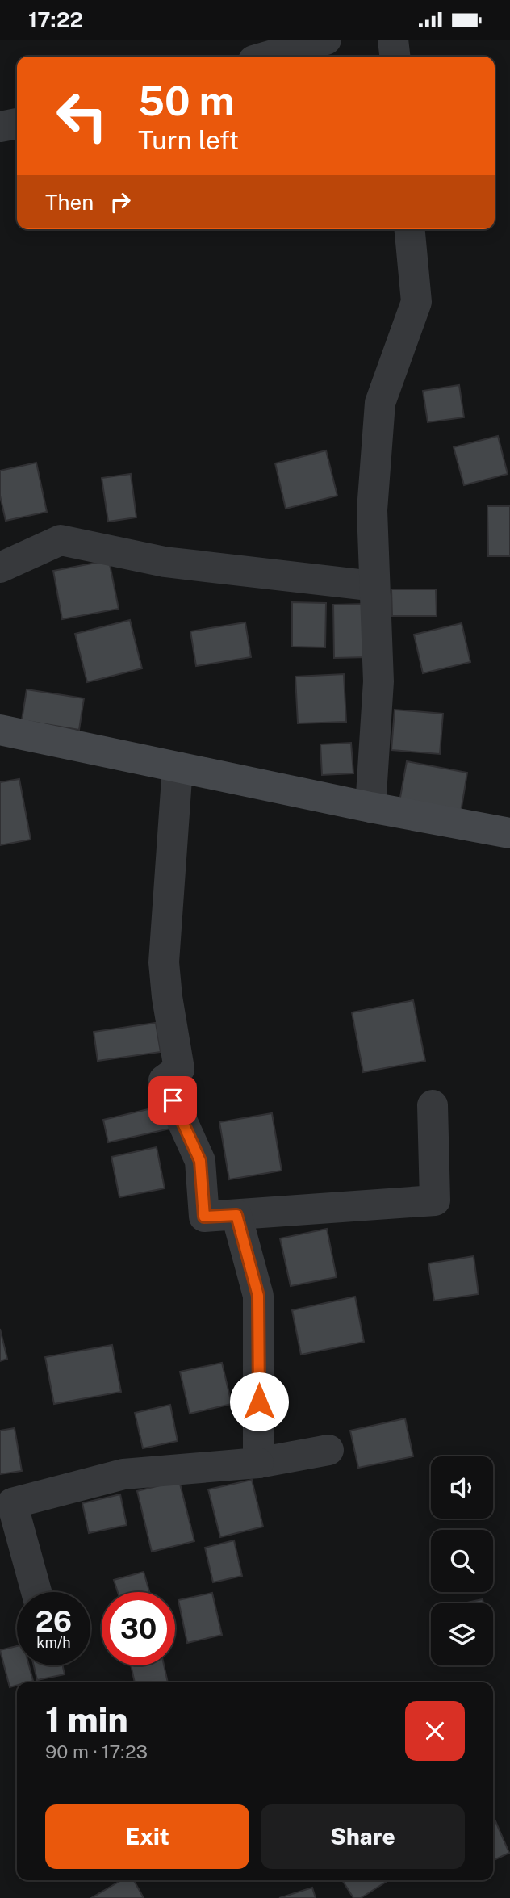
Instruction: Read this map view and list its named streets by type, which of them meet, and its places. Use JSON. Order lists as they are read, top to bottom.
{
  "page": {
    "status": "17:22",
    "turn": ["50 m", "Turn left"],
    "then": "Then",
    "speed": "26 km/h",
    "limit": "30",
    "heading": ["1 min", "90 m · 17:23"],
    "buttons": ["Exit", "Share"]
  }
}
